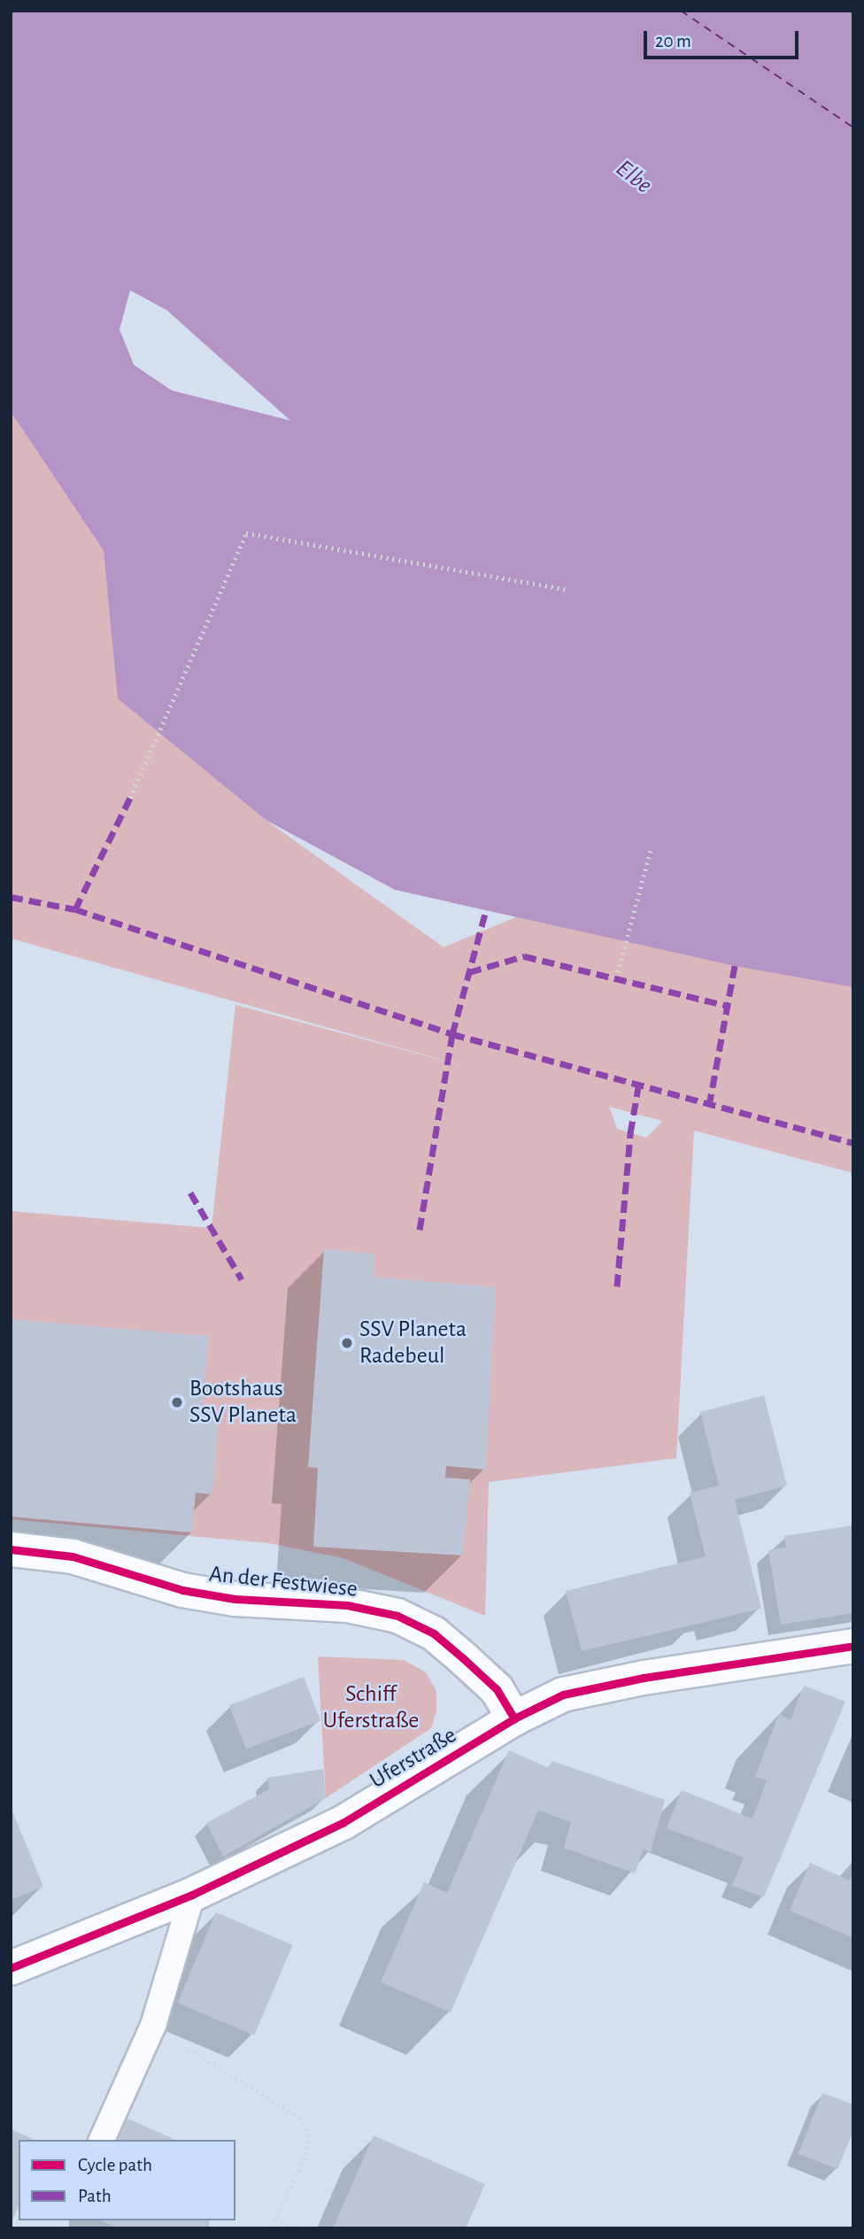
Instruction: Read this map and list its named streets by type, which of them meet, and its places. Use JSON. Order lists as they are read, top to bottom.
{
  "streets": {
    "street": ["An der Festwiese", "Uferstraße"]
  },
  "crossings": [
    ["An der Festwiese", "Uferstraße"]
  ],
  "water": ["Elbe"],
  "parks": ["Schiff Uferstraße"],
  "places": ["SSV Planeta Radebeul", "Bootshaus SSV Planeta"],
  "legend": ["Cycle path", "Path"],
  "scale_bar": "20 m"
}
